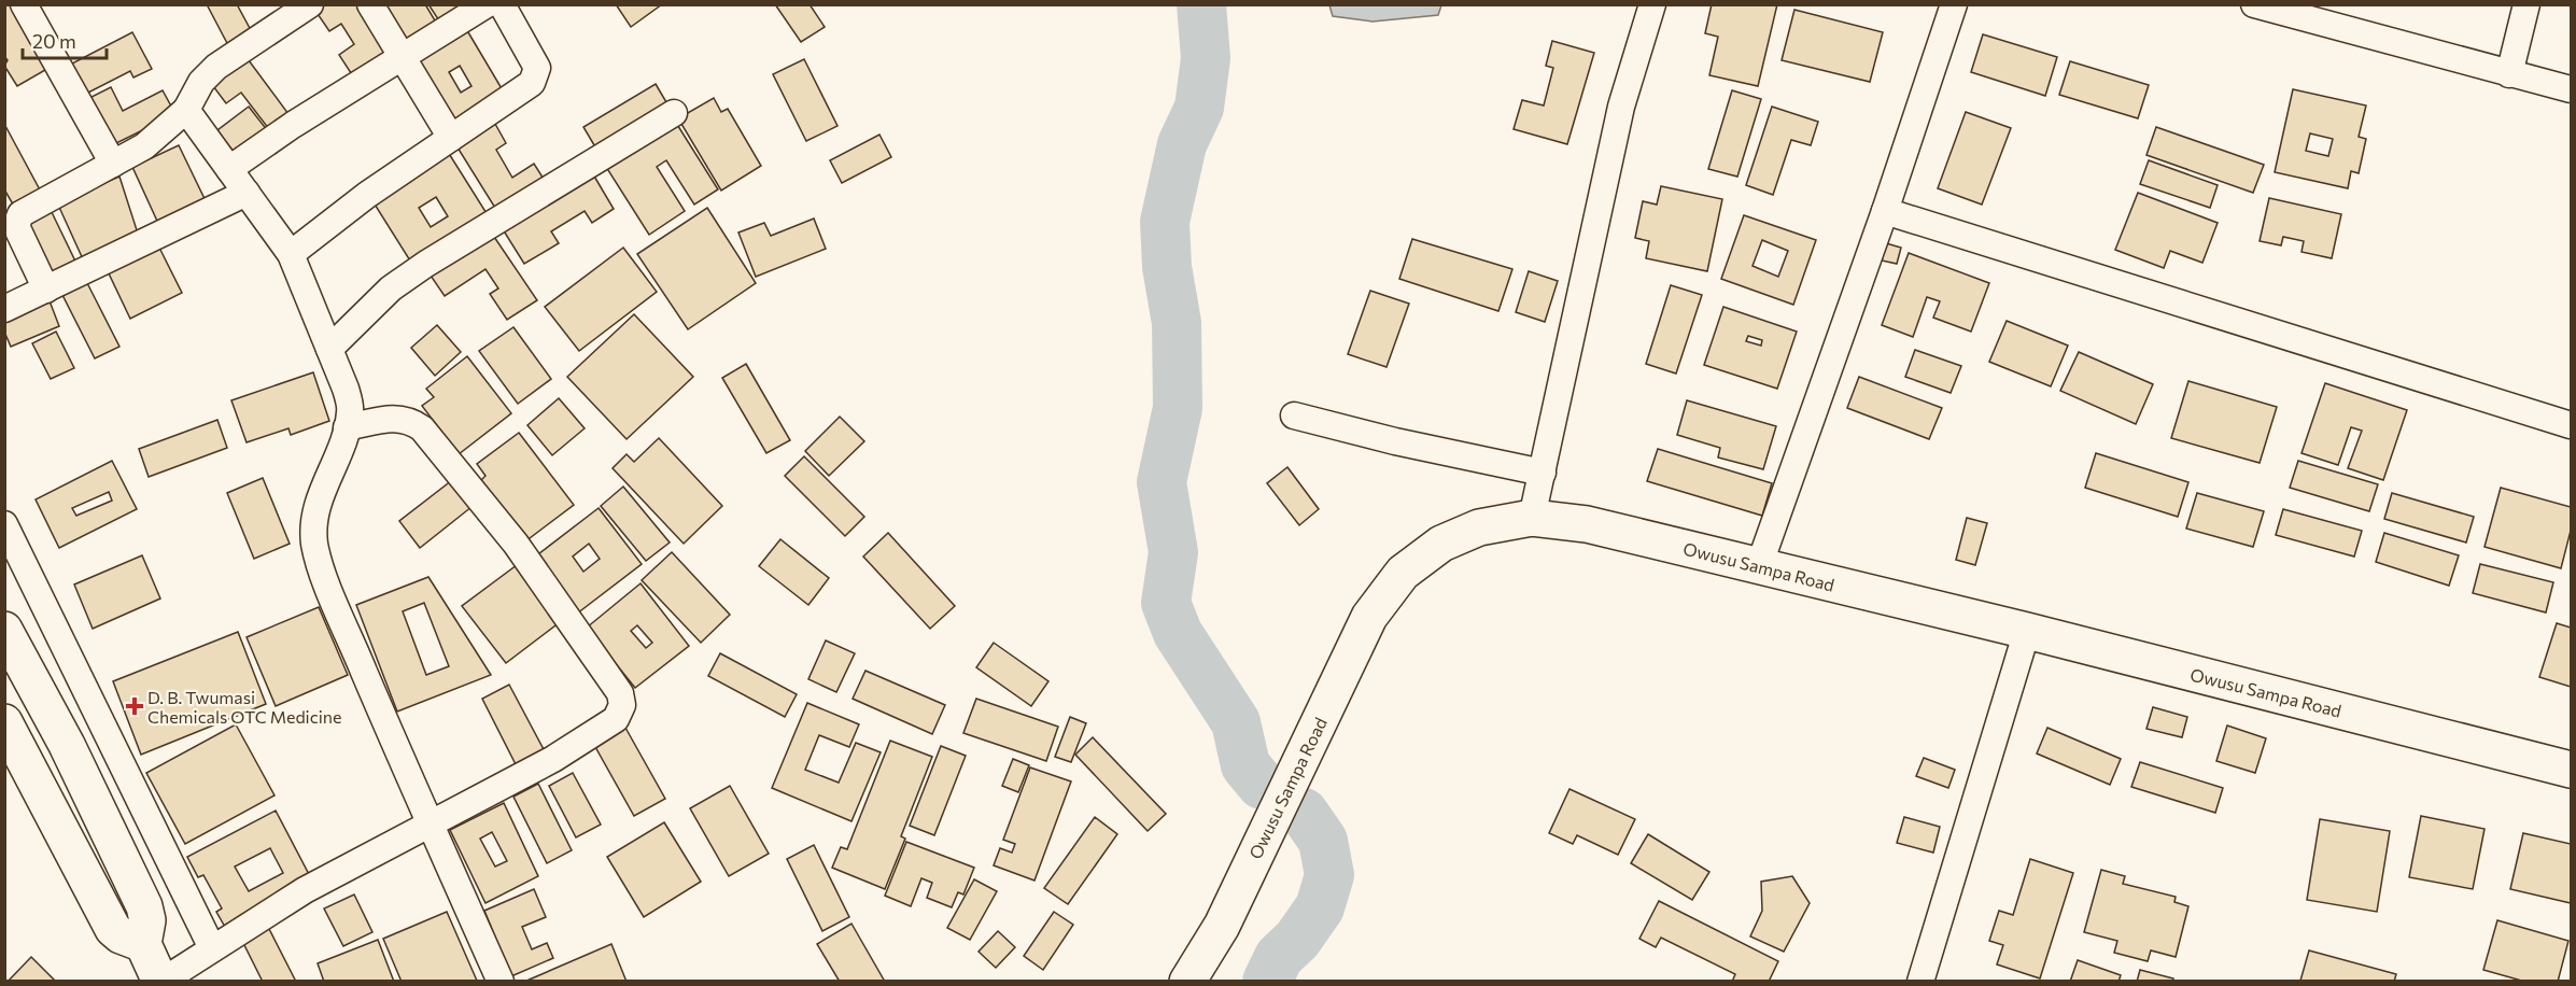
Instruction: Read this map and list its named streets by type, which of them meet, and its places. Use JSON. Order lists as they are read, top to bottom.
{
  "streets": {
    "main road": ["Owusu Sampa Road"]
  },
  "places": {
    "health": ["D. B. Twumasi Chemicals OTC Medicine"]
  },
  "scale_bar": "20 m"
}
